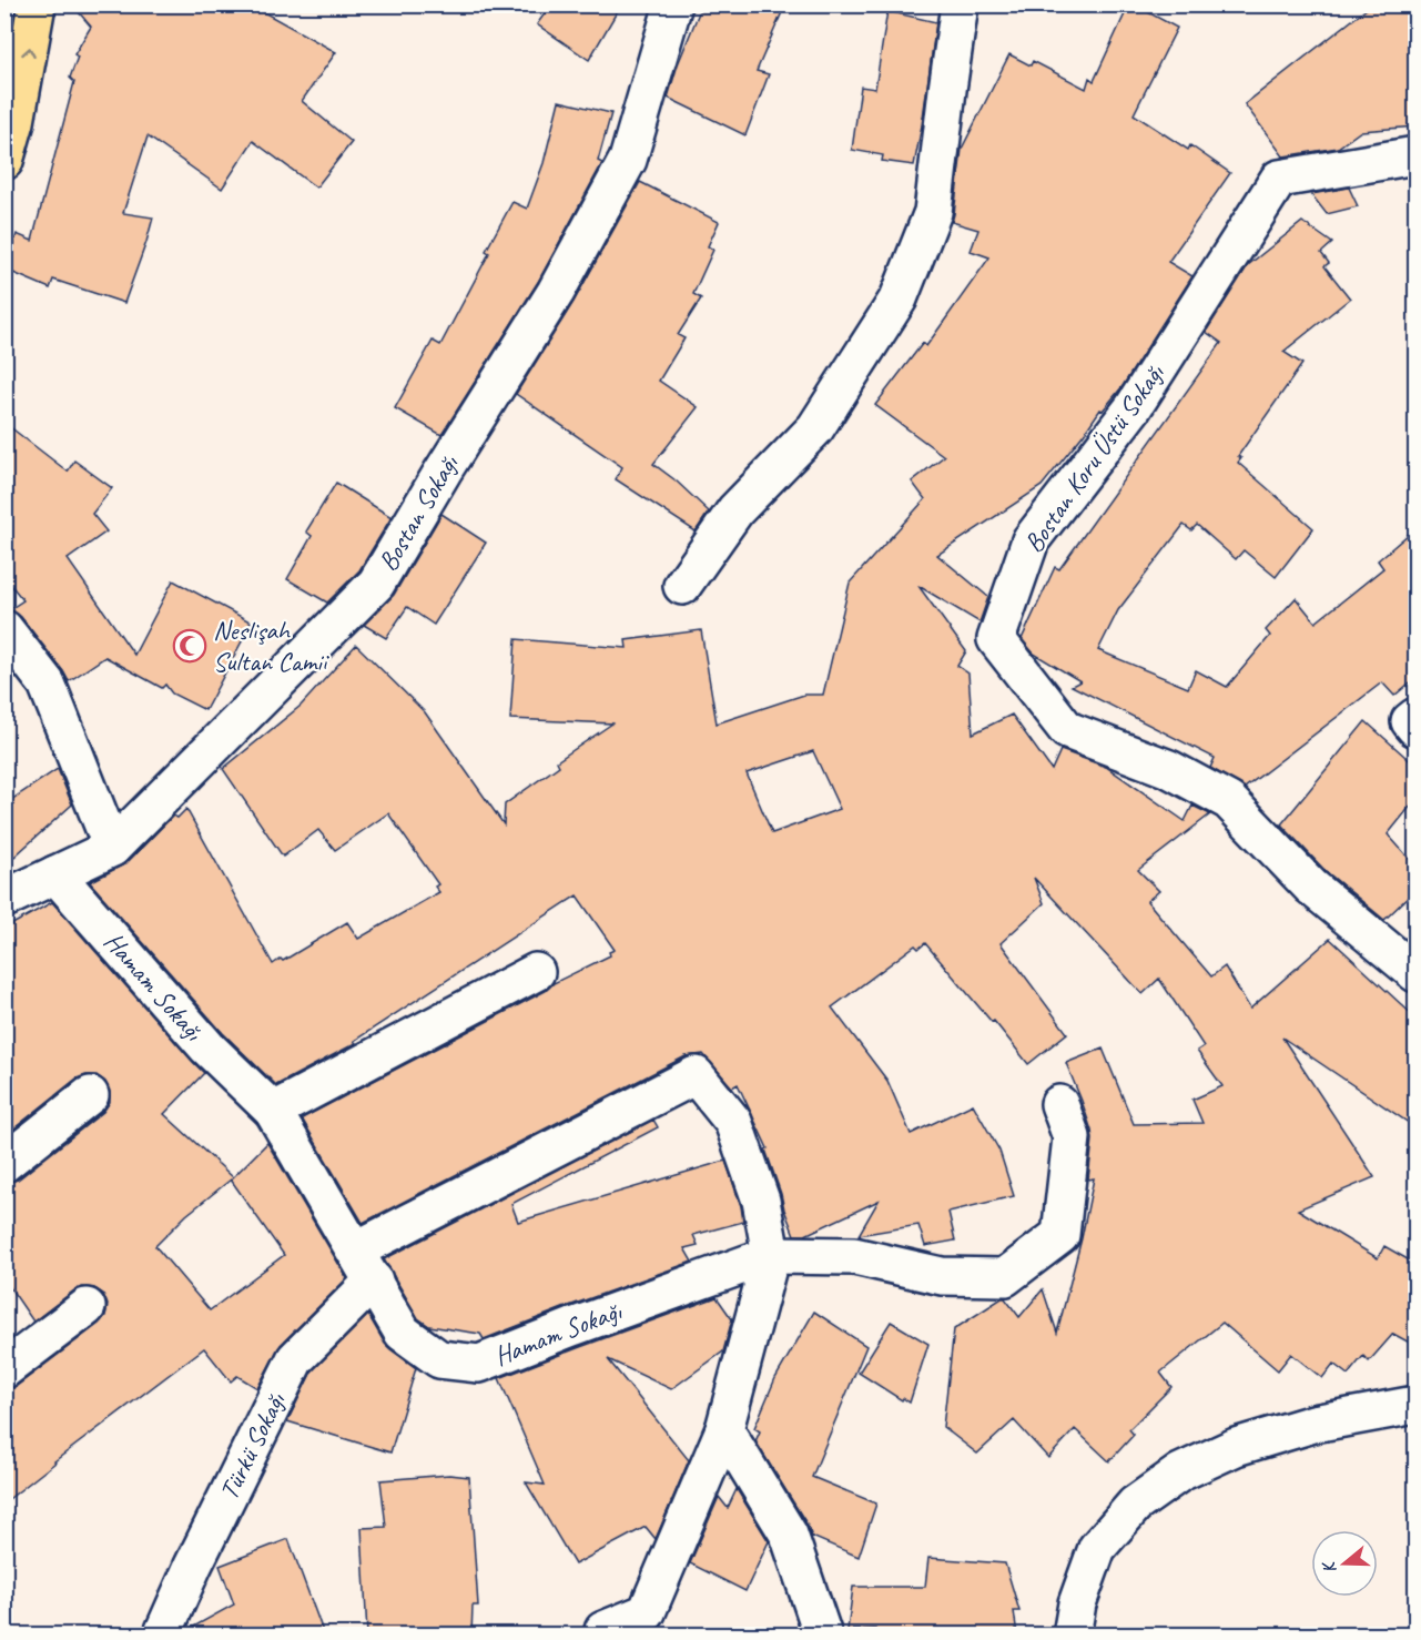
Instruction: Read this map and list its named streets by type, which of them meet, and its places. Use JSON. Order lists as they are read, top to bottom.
{
  "streets": {
    "street": [
      "Bostan Koru Üstü Sokağı",
      "Bostan Sokağı",
      "Hamam Sokağı",
      "Türkü Sokağı"
    ]
  },
  "crossings": [
    ["Bostan Sokağı", "Hamam Sokağı"],
    ["Hamam Sokağı", "Türkü Sokağı"]
  ],
  "places": {
    "mosque": ["Neslişah Sultan Camii"]
  },
  "north": "left"
}
